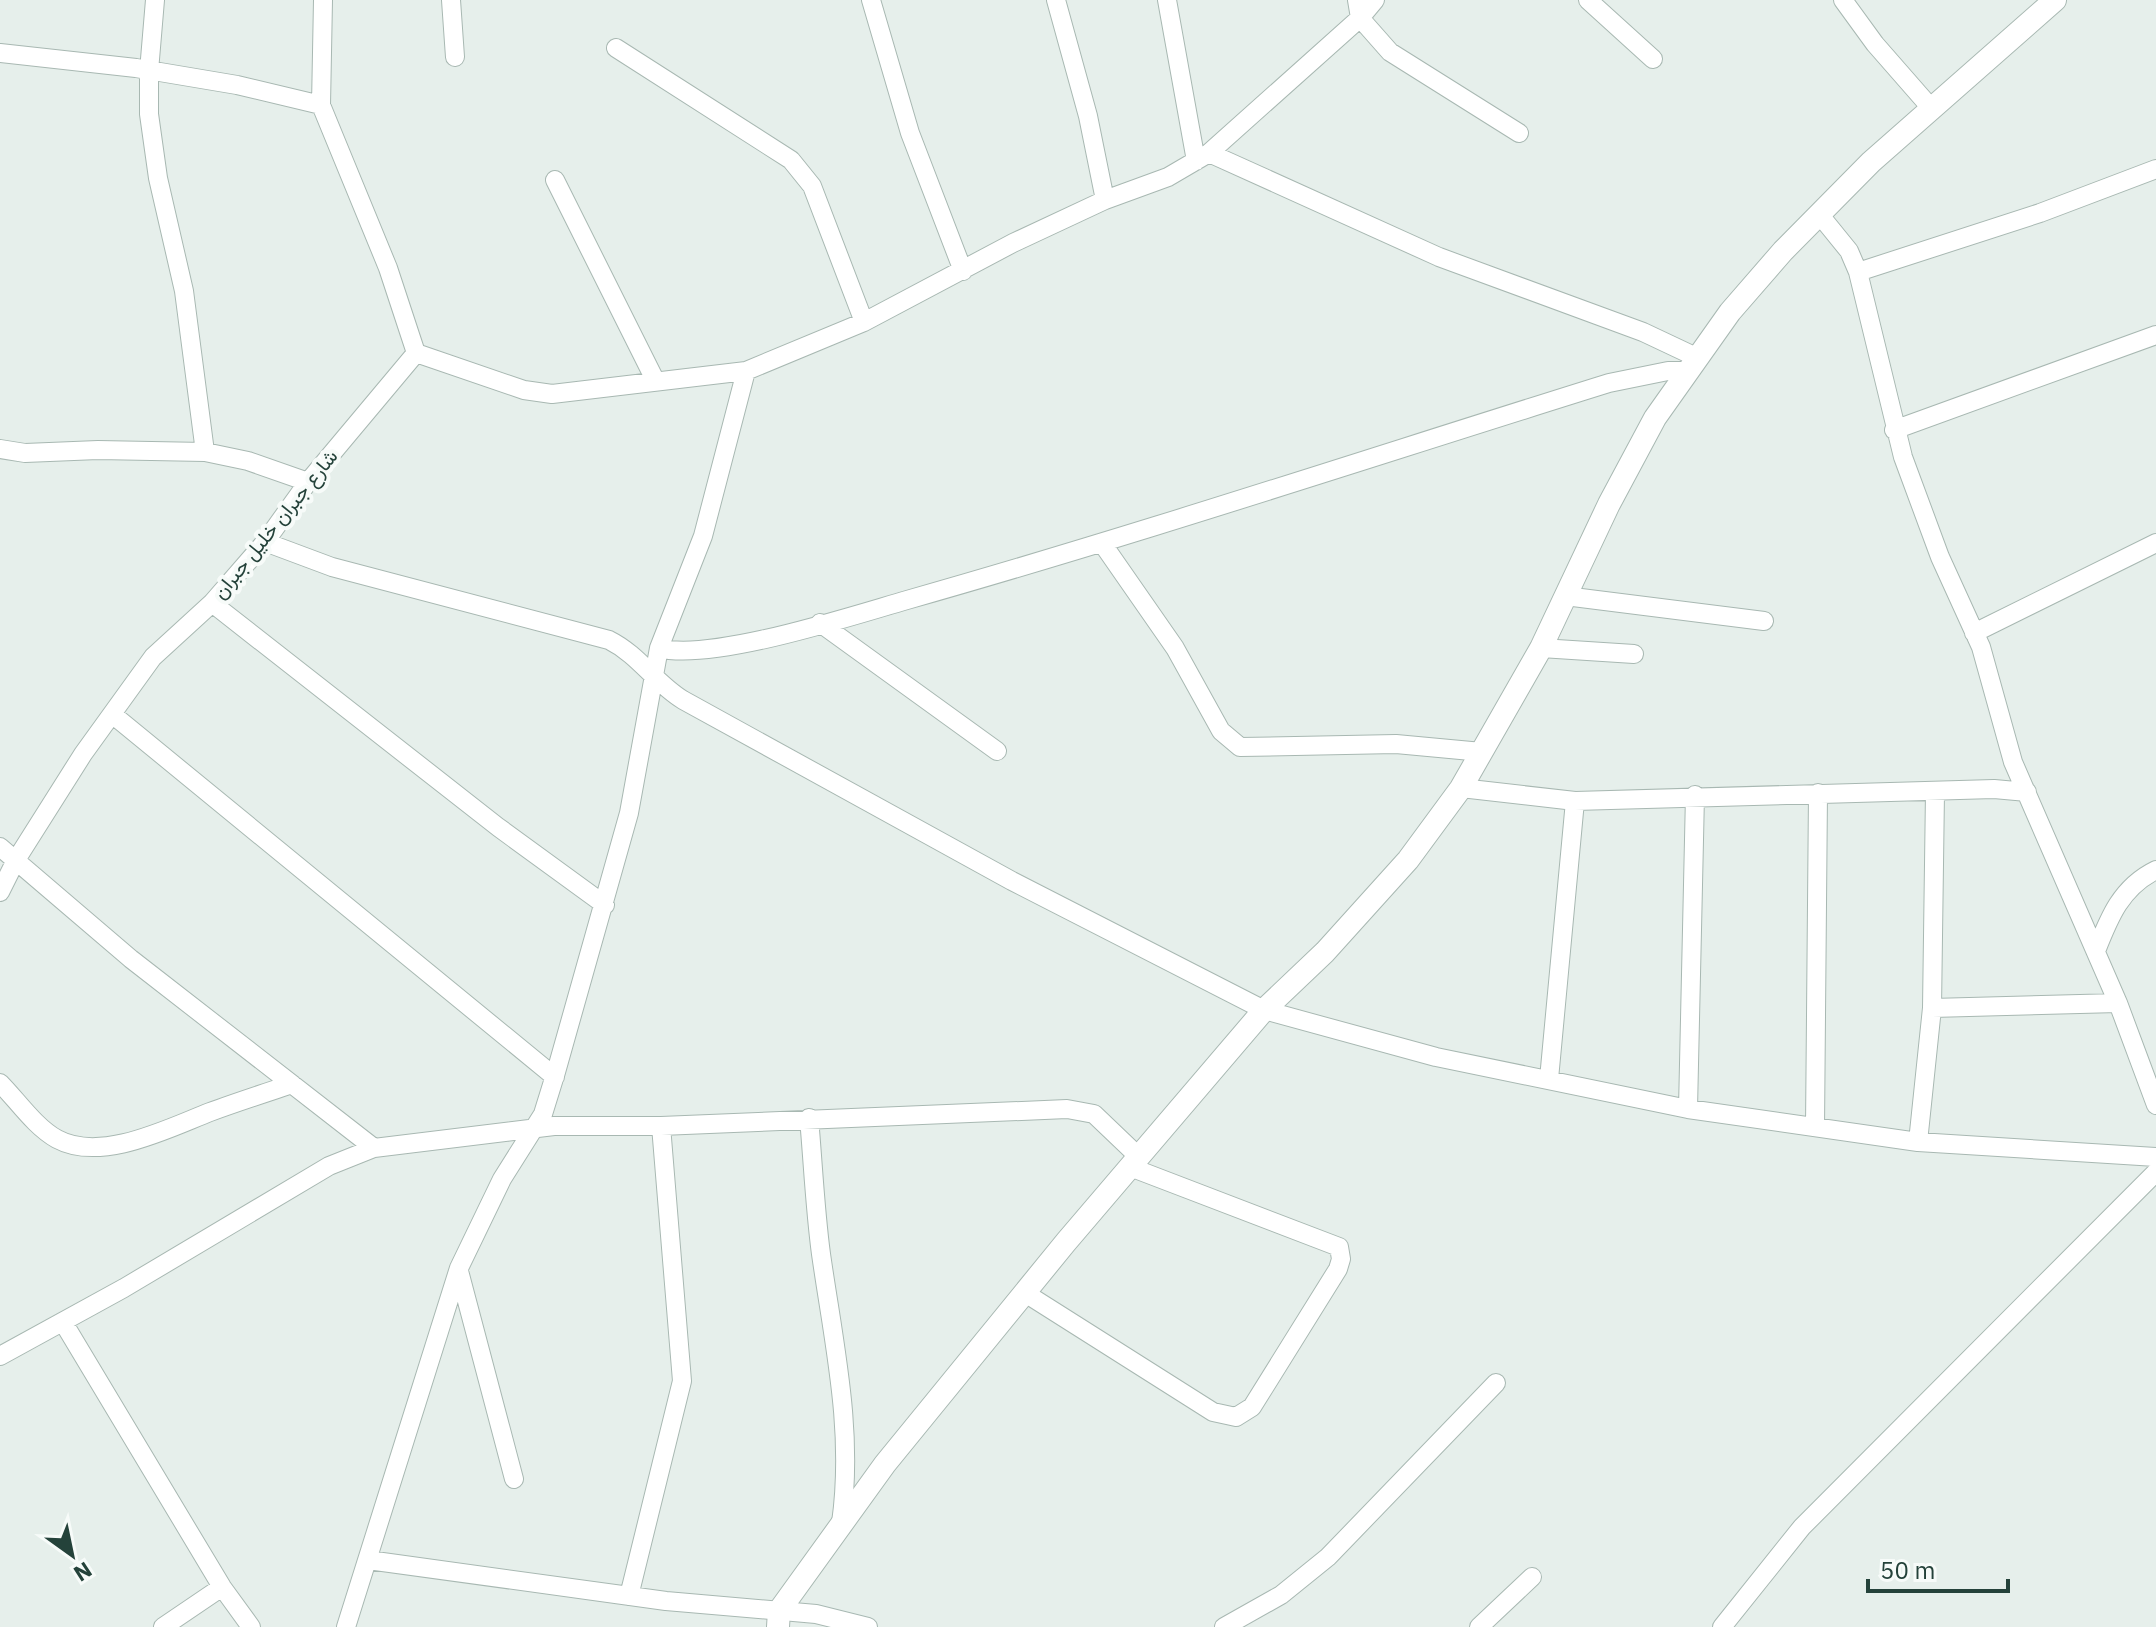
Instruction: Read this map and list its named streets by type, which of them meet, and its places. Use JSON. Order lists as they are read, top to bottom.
{
  "streets": {
    "street": ["شارع جبران خليل جبران"]
  },
  "scale_bar": "50 m",
  "north": "bottom right"
}
